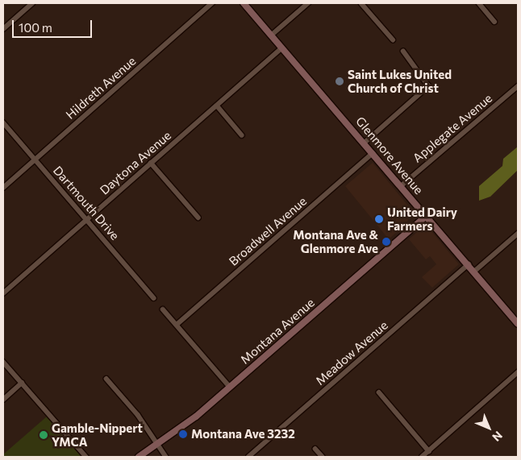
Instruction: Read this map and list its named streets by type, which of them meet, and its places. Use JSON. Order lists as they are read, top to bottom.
{
  "streets": {
    "street": [
      "Hildreth Avenue",
      "Applegate Avenue",
      "Glenmore Avenue",
      "Daytona Avenue",
      "Dartmouth Drive",
      "Broadwell Avenue",
      "Montana Avenue",
      "Meadow Avenue"
    ]
  },
  "crossings": [
    ["Hildreth Avenue", "Dartmouth Drive"],
    ["Applegate Avenue", "Glenmore Avenue"],
    ["Glenmore Avenue", "Daytona Avenue"],
    ["Glenmore Avenue", "Broadwell Avenue"],
    ["Glenmore Avenue", "Montana Avenue"],
    ["Glenmore Avenue", "Meadow Avenue"],
    ["Daytona Avenue", "Dartmouth Drive"]
  ],
  "places": [
    "Saint Lukes United Church of Christ",
    "United Dairy Farmers",
    "Montana Ave & Glenmore Ave",
    "Montana Ave 3232",
    "Gamble-Nippert YMCA"
  ],
  "scale_bar": "100 m",
  "north": "bottom right"
}
